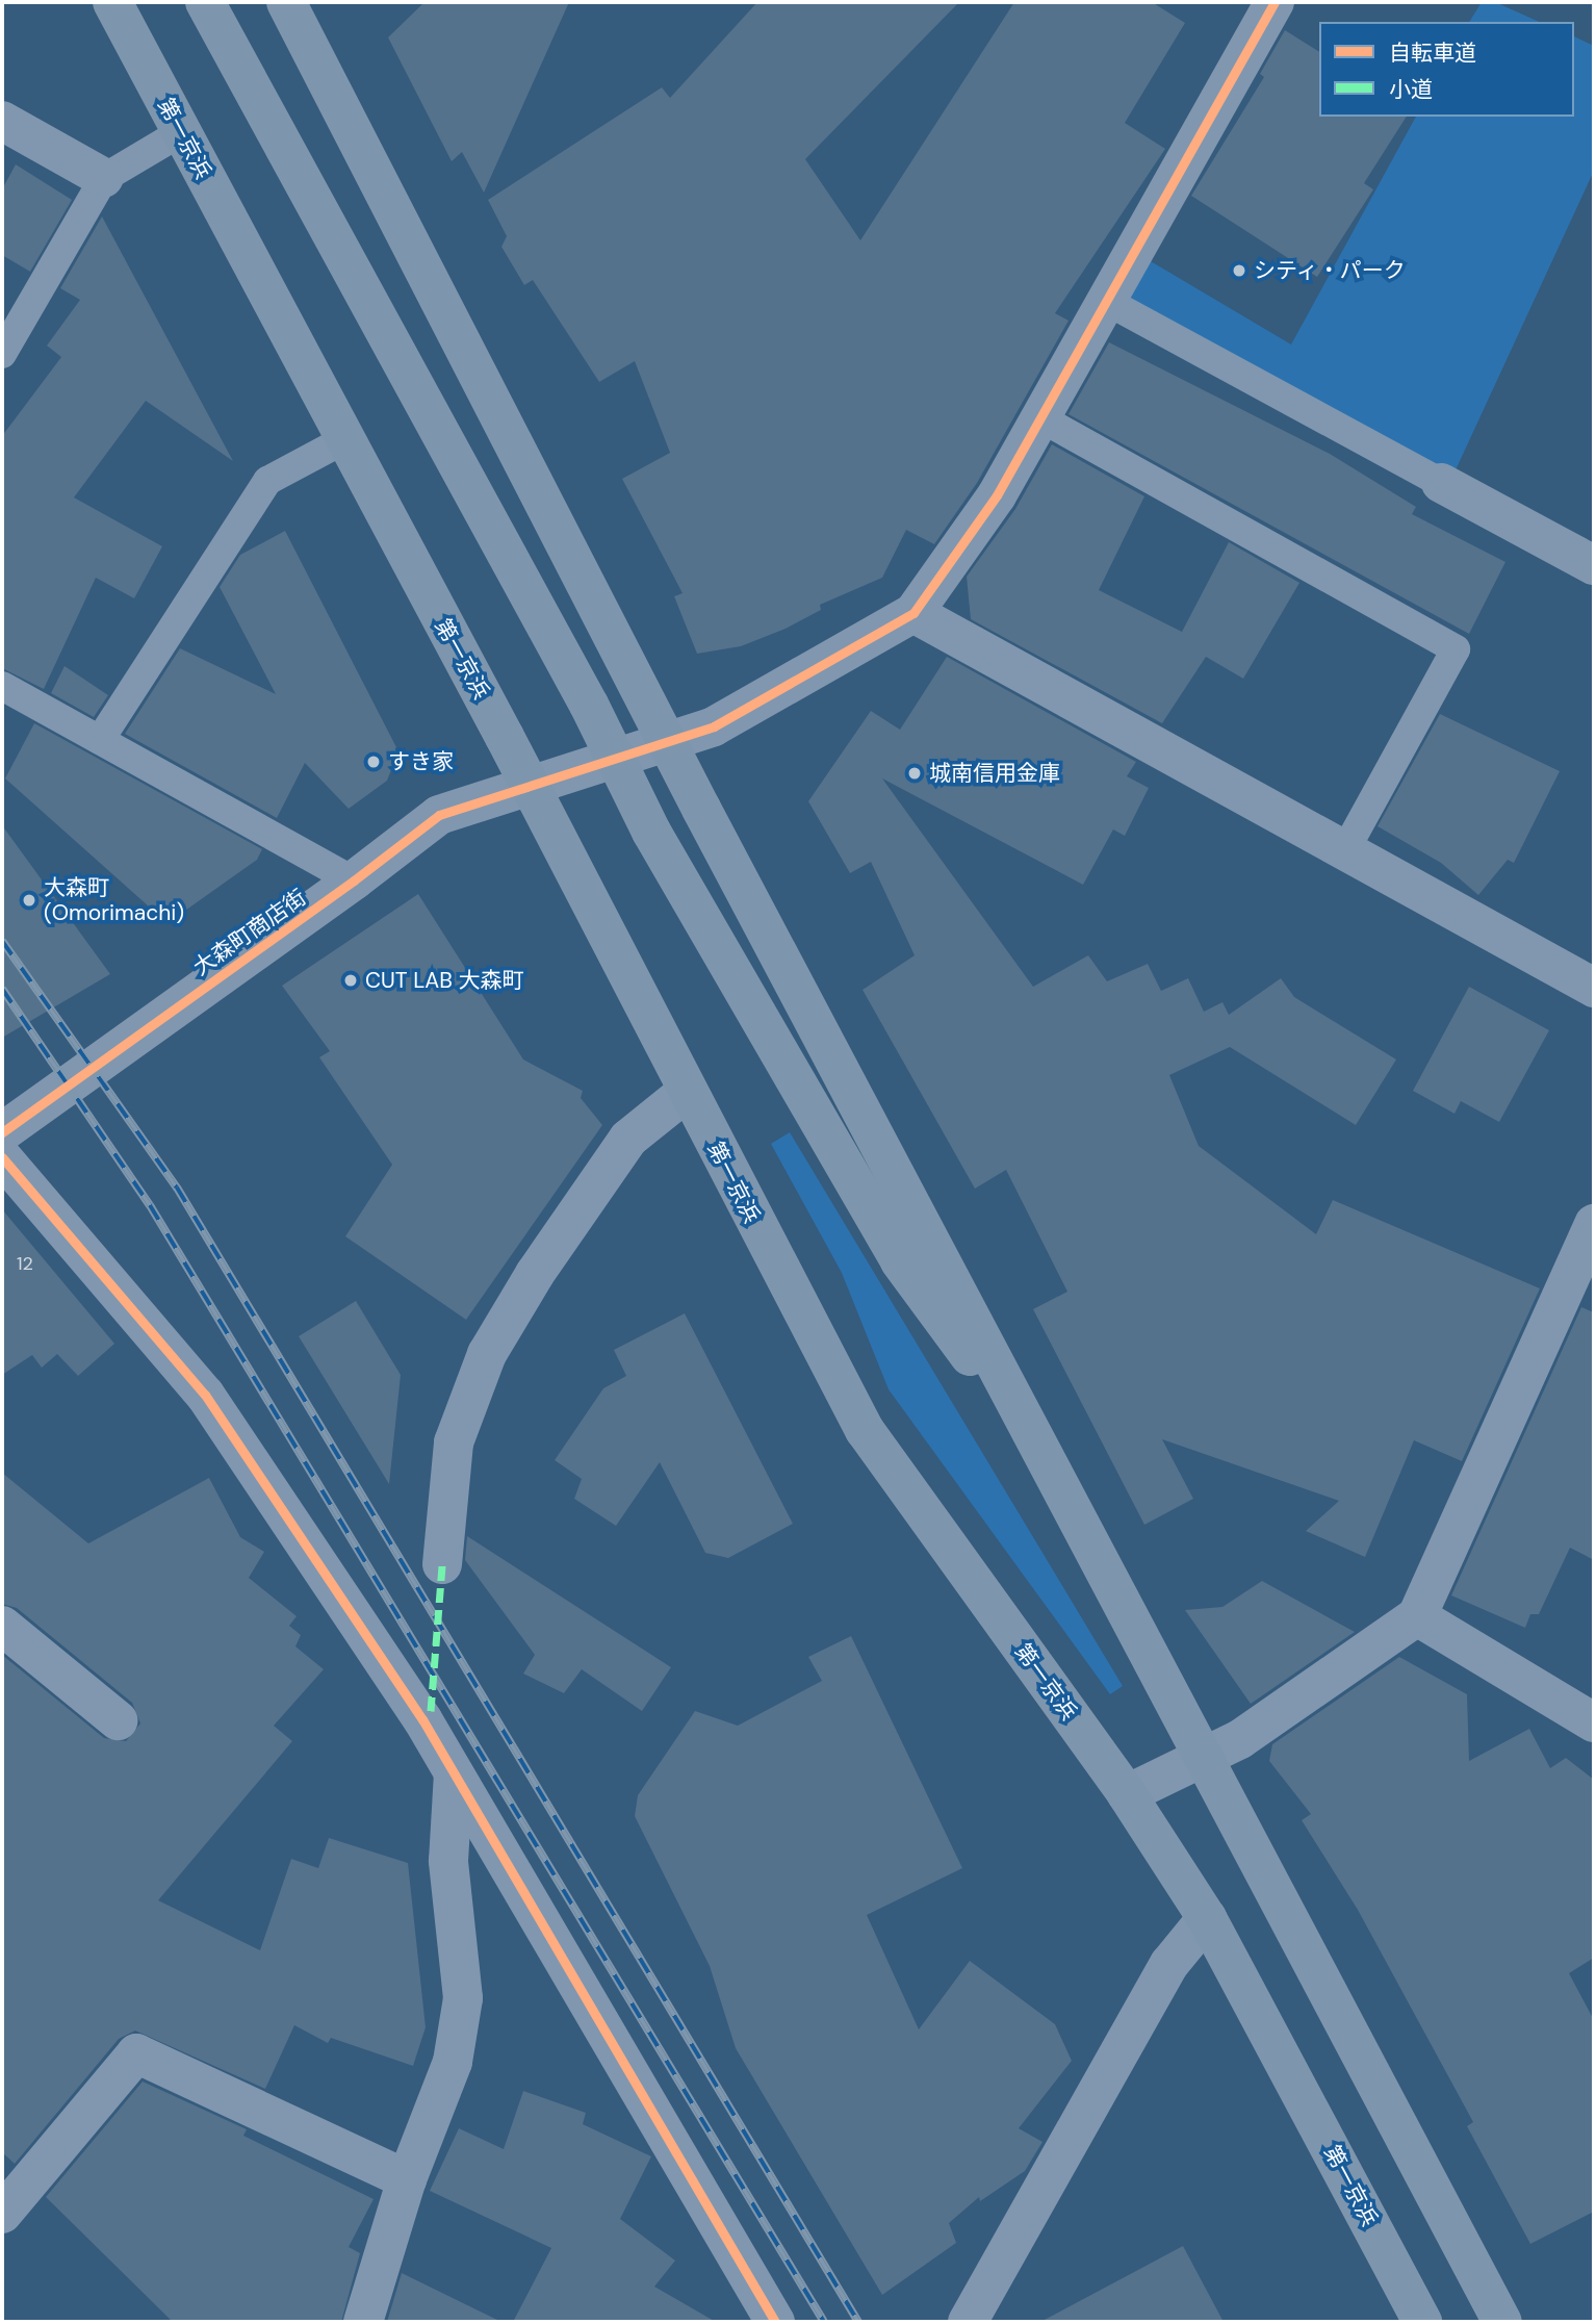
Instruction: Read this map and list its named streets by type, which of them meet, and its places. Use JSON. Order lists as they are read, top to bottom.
{
  "streets": {
    "highway": ["第一京浜"],
    "street": ["大森町商店街"]
  },
  "crossings": [
    ["第一京浜", "大森町商店街"]
  ],
  "places": [
    "シティ・パーク",
    "すき家",
    "城南信用金庫",
    "大森町 (Omorimachi)",
    "CUT LAB 大森町"
  ],
  "house_numbers": ["12"],
  "legend": ["自転車道", "小道"]
}
